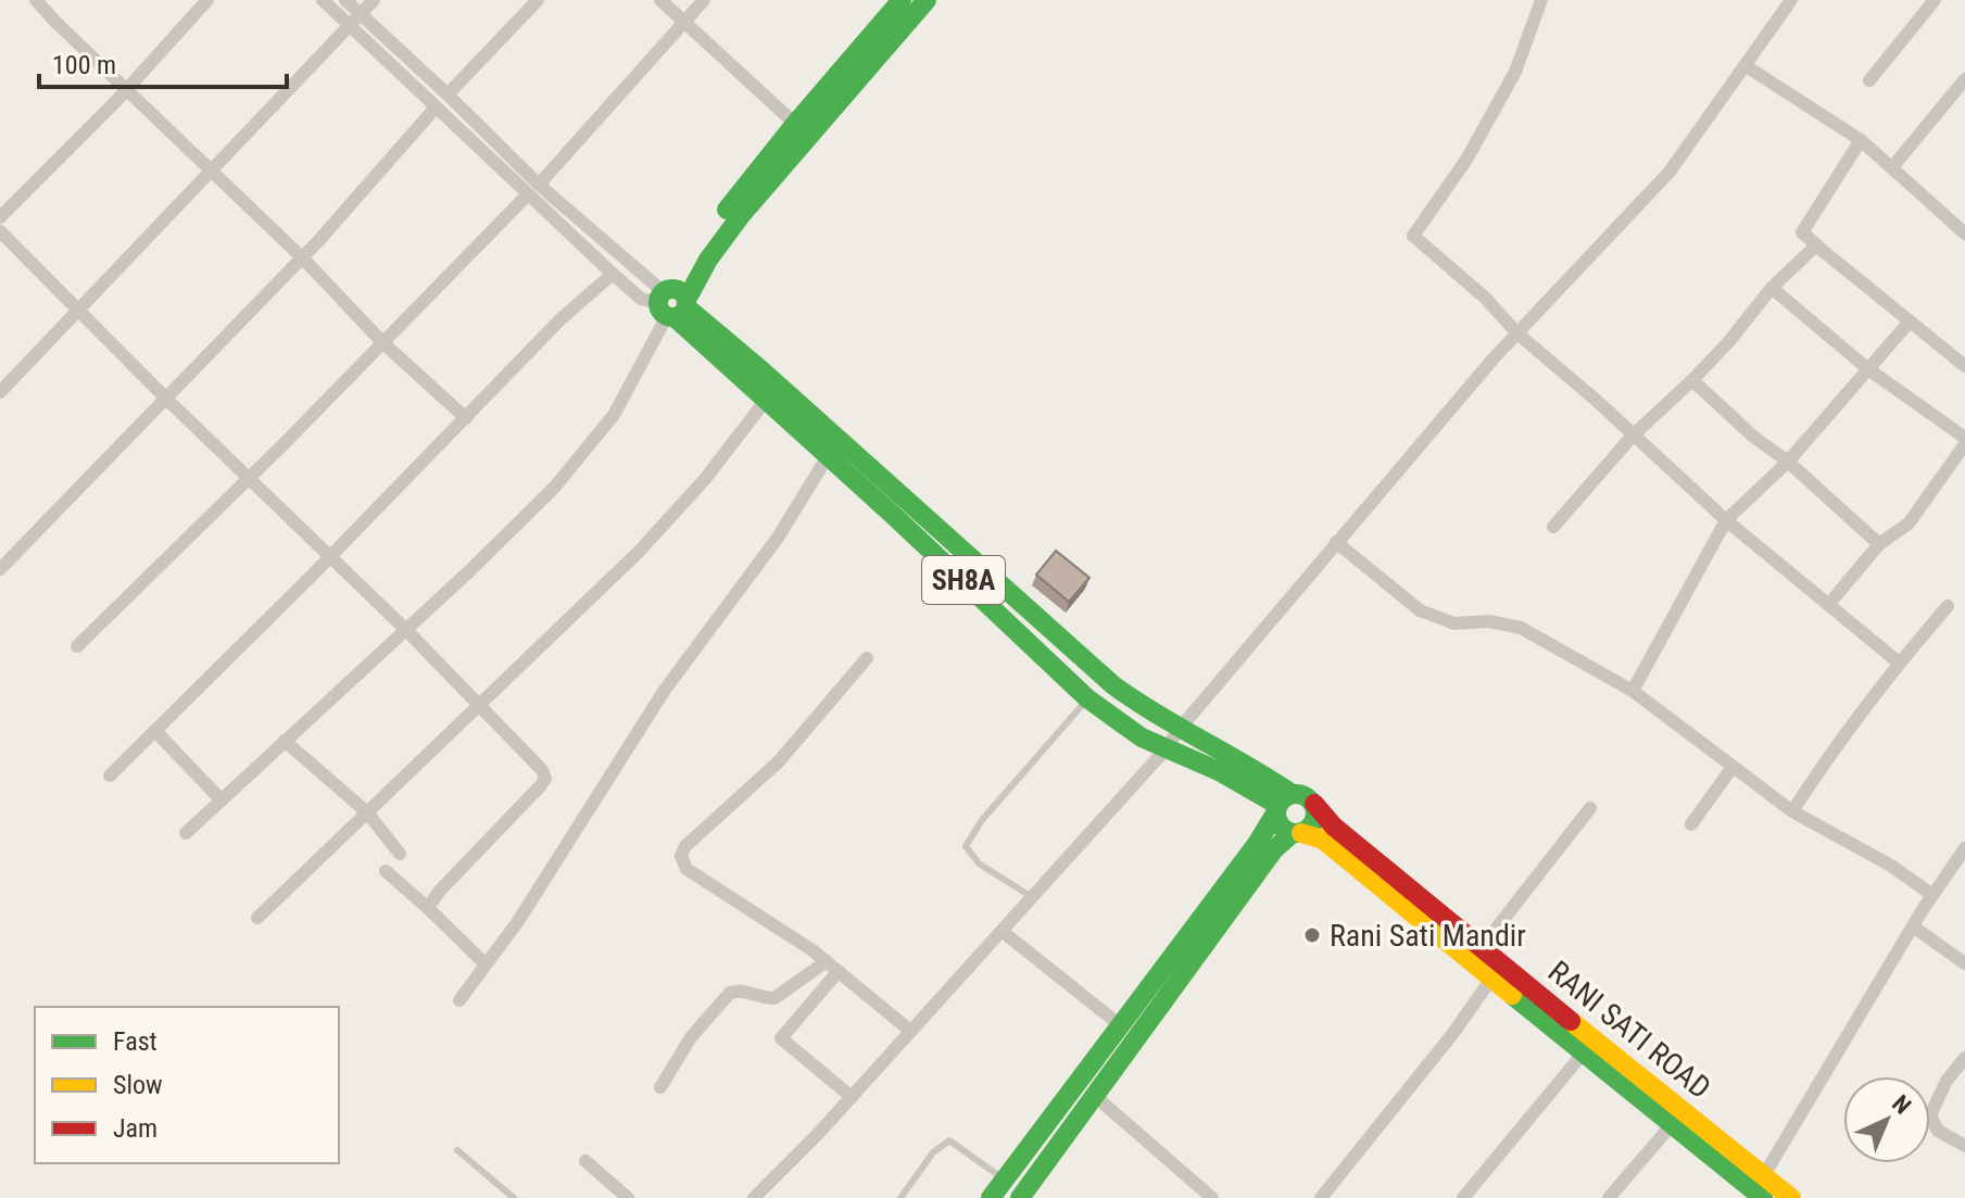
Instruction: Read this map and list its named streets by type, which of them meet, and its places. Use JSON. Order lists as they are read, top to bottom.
{
  "streets": {
    "main road": ["SH8A", "RANI SATI ROAD"]
  },
  "crossings": [
    ["SH8A", "RANI SATI ROAD"]
  ],
  "places": ["Rani Sati Mandir"],
  "legend": ["Fast", "Slow", "Jam"],
  "scale_bar": "100 m",
  "north": "top right"
}
